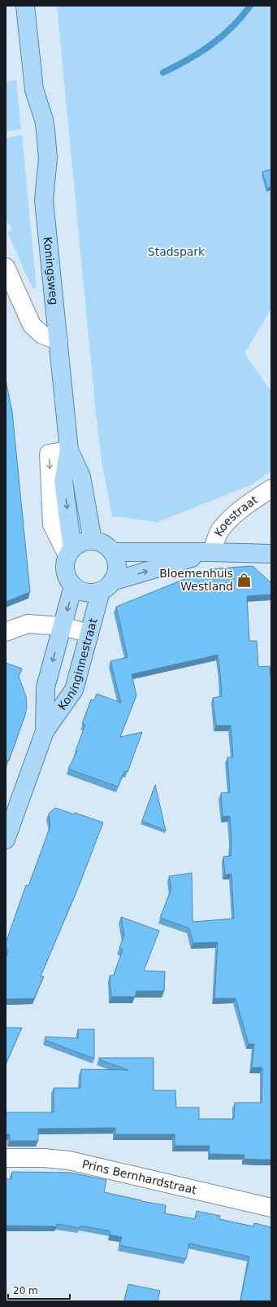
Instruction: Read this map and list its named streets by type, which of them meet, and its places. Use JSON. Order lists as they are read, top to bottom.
{
  "streets": {
    "main road": ["Koningsweg", "Koninginnestraat"],
    "street": ["Koestraat", "Prins Bernhardstraat"]
  },
  "crossings": [
    ["Koningsweg", "Koninginnestraat"]
  ],
  "parks": ["Stadspark"],
  "places": {
    "shop": ["Bloemenhuis Westland"]
  },
  "scale_bar": "20 m"
}
